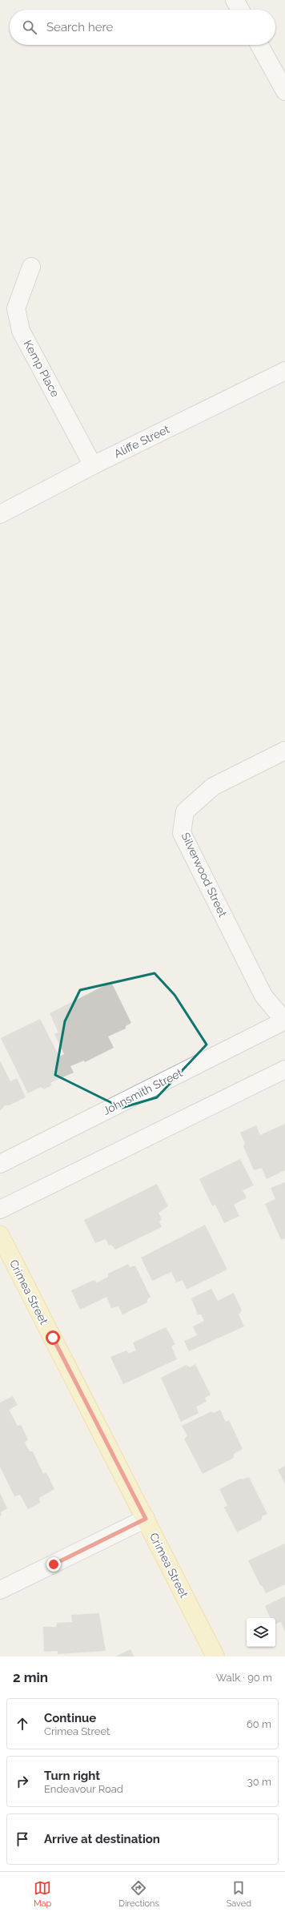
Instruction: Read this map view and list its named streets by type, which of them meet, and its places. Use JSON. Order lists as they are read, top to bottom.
{
  "streets": {
    "main road": ["Crimea Street"],
    "street": [
      "Kemp Place",
      "Aliffe Street",
      "Silverwood Street",
      "Johnsmith Street"
    ]
  },
  "crossings": [
    ["Kemp Place", "Aliffe Street"],
    ["Silverwood Street", "Johnsmith Street"]
  ],
  "page": {
    "search": "Search here",
    "heading": ["2 min", "Walk · 90 m"],
    "list": [
      ["Continue", "Crimea Street", "60 m"],
      ["Turn right", "Endeavour Road", "30 m"],
      "Arrive at destination"
    ],
    "nav": ["Map", "Directions", "Saved"]
  }
}
